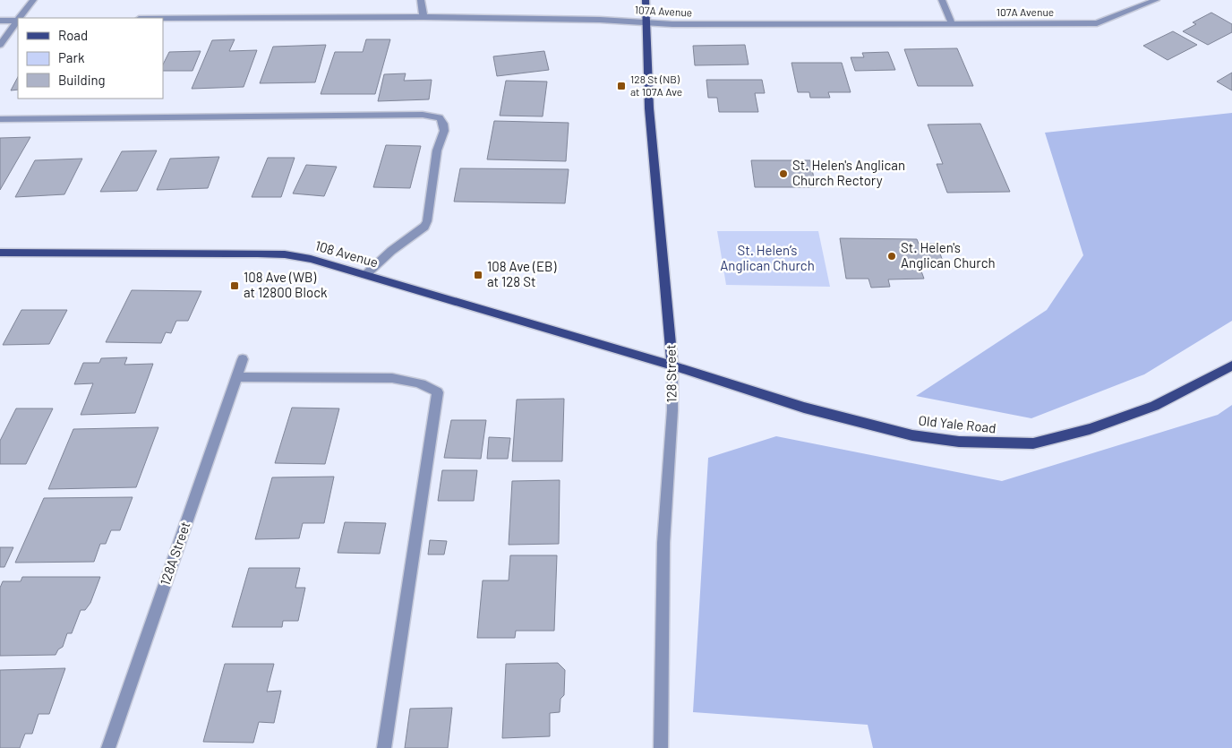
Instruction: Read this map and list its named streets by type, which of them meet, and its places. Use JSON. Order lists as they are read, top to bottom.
{
  "streets": {
    "main road": ["108 Avenue", "128 Street", "Old Yale Road"],
    "street": ["107A Avenue", "128A Street"]
  },
  "crossings": [
    ["107A Avenue", "128 Street"],
    ["108 Avenue", "128 Street"],
    ["108 Avenue", "Old Yale Road"],
    ["128 Street", "Old Yale Road"]
  ],
  "parks": ["St. Helen’s Anglican Church"],
  "places": {
    "transit": ["128 St (NB) at 107A Ave", "108 Ave (EB) at 128 St", "108 Ave (WB) at 12800 Block"],
    "other": ["St. Helen's Anglican Church Rectory", "St. Helen's Anglican Church"]
  },
  "legend": ["Road", "Park", "Building"]
}
